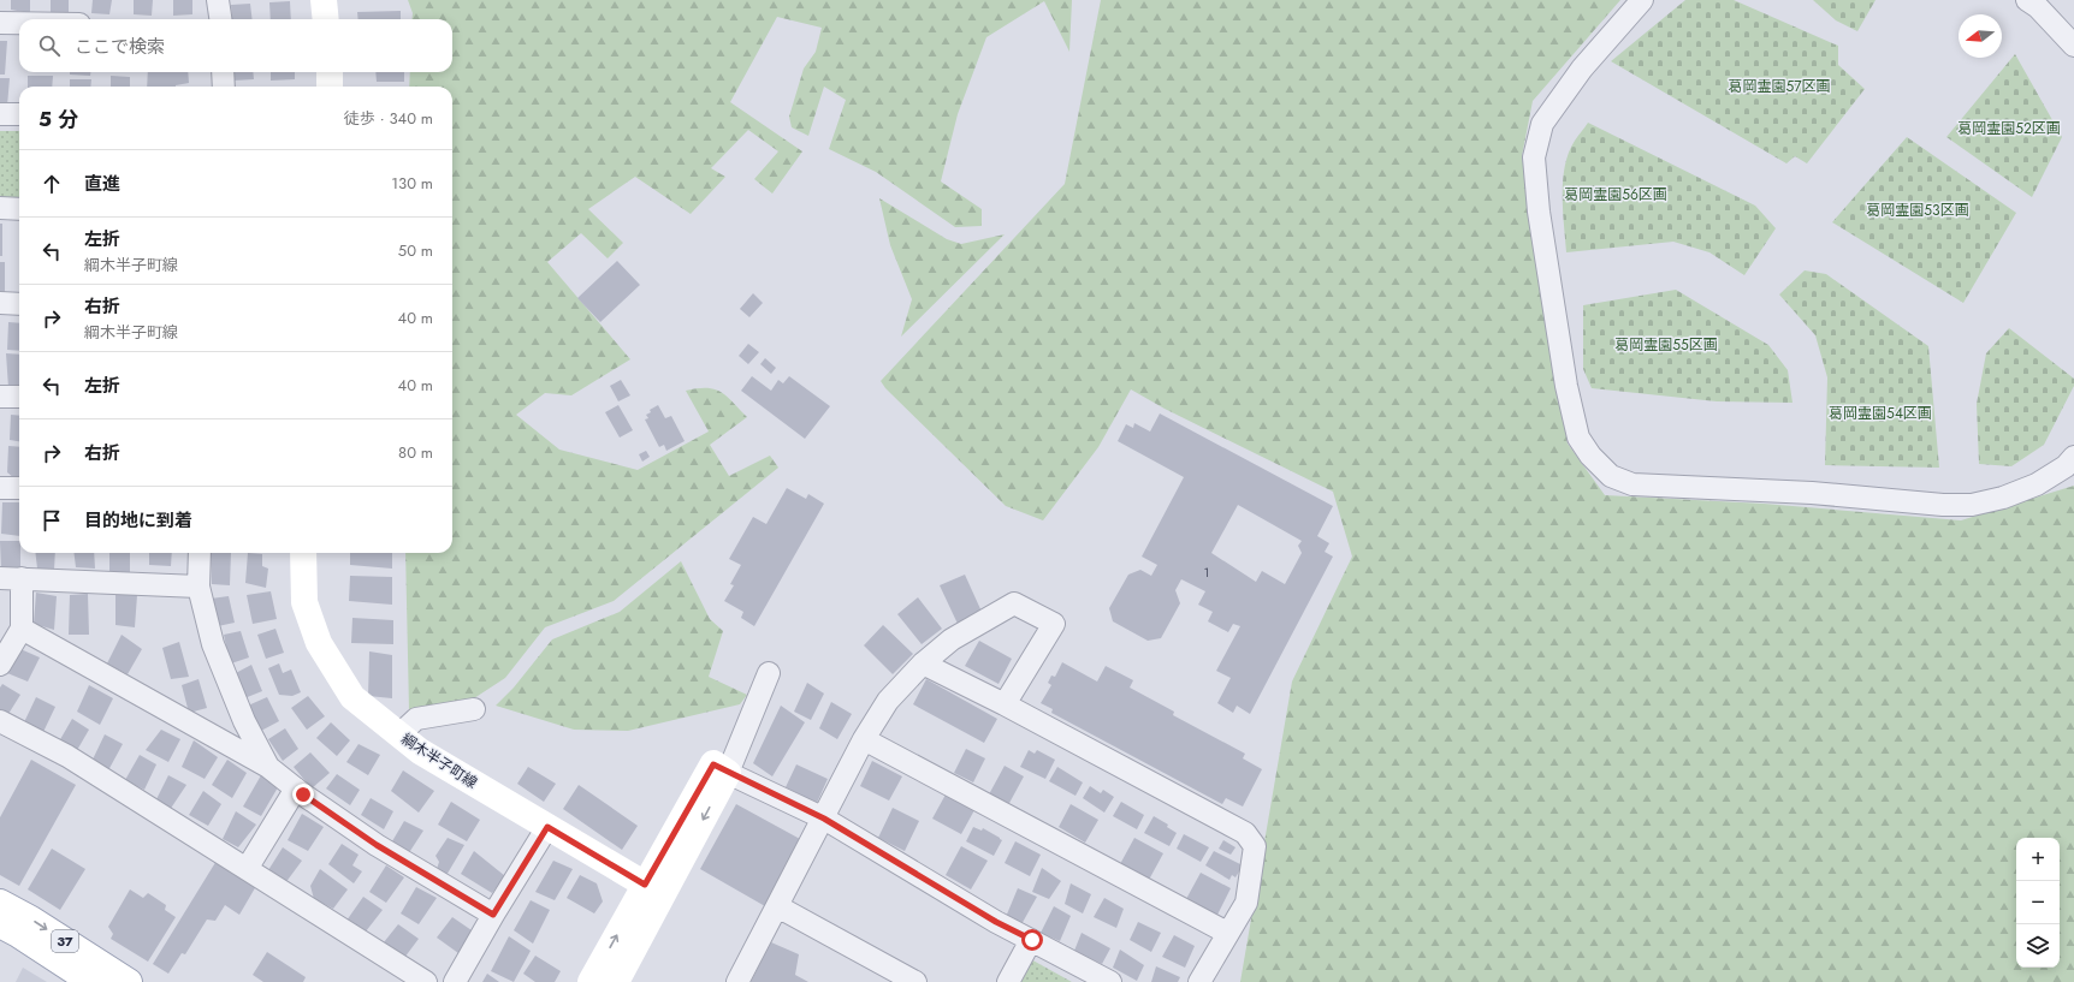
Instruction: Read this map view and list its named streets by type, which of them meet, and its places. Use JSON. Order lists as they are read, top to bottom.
{
  "streets": {
    "street": ["綱木半子町線", "37"]
  },
  "parks": [
    "葛岡霊園57区画",
    "葛岡霊園52区画",
    "葛岡霊園56区画",
    "葛岡霊園53区画",
    "葛岡霊園55区画",
    "葛岡霊園54区画"
  ],
  "house_numbers": ["1"],
  "north": "left",
  "page": {
    "search": "ここで検索",
    "heading": ["5 分", "徒歩 · 340 m"],
    "list": [
      ["直進", "130 m"],
      ["左折", "綱木半子町線", "50 m"],
      ["右折", "綱木半子町線", "40 m"],
      ["左折", "40 m"],
      ["右折", "80 m"],
      "目的地に到着"
    ],
    "map_buttons": ["+", "−"]
  }
}
